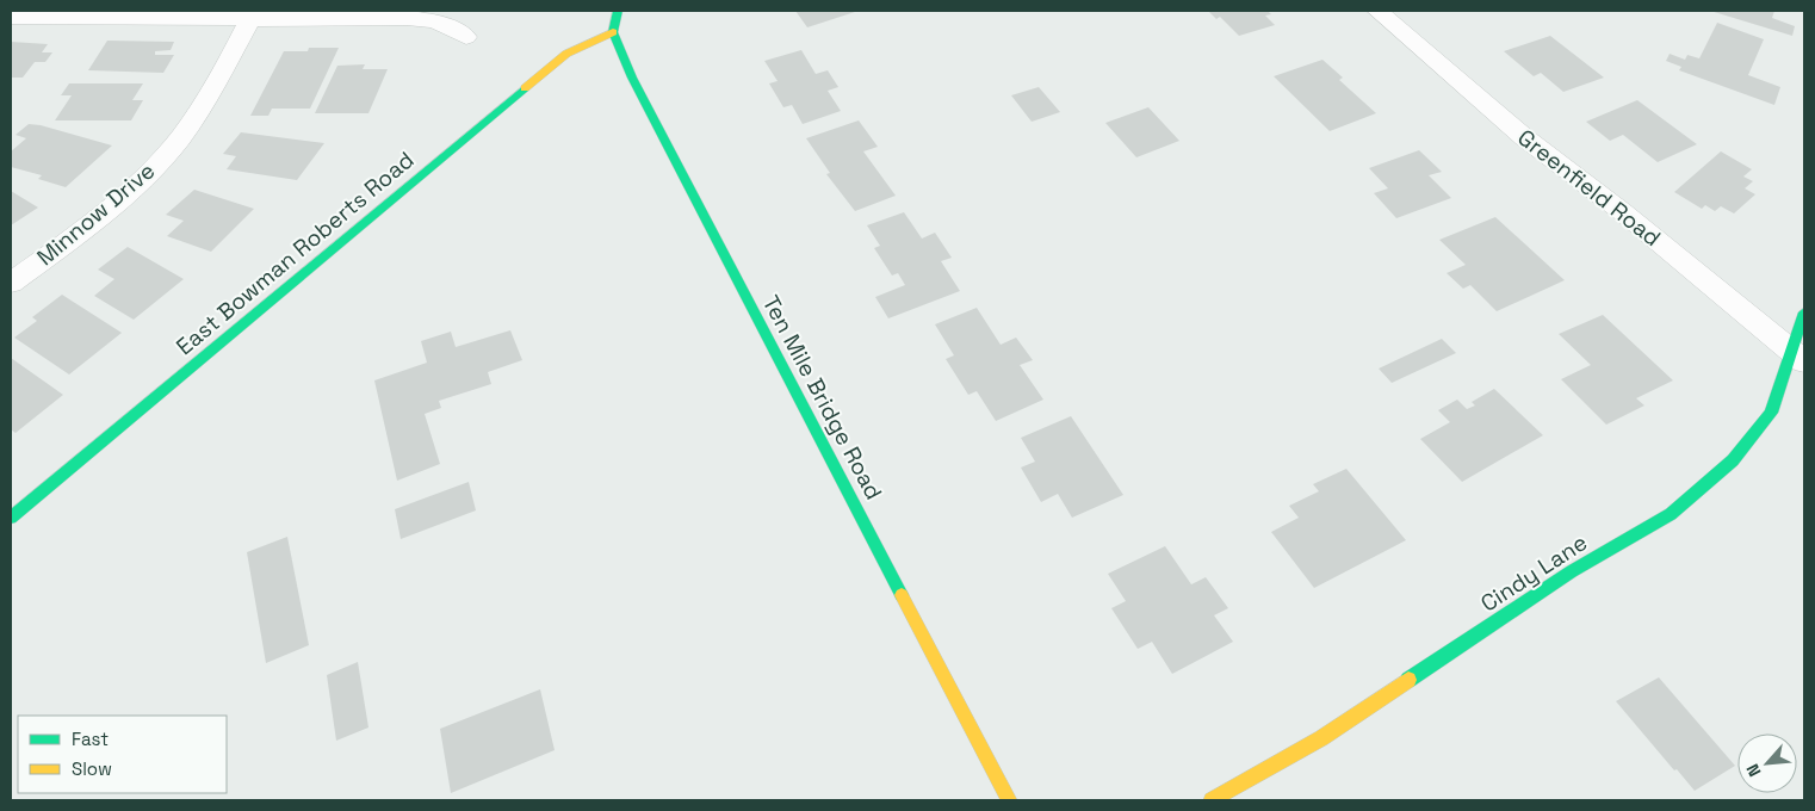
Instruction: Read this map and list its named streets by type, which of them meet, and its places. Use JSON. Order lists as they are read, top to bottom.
{
  "streets": {
    "street": [
      "Greenfield Road",
      "Minnow Drive",
      "East Bowman Roberts Road",
      "Ten Mile Bridge Road",
      "Cindy Lane"
    ]
  },
  "crossings": [
    ["Greenfield Road", "Cindy Lane"],
    ["East Bowman Roberts Road", "Ten Mile Bridge Road"]
  ],
  "legend": ["Fast", "Slow"],
  "north": "bottom left"
}
